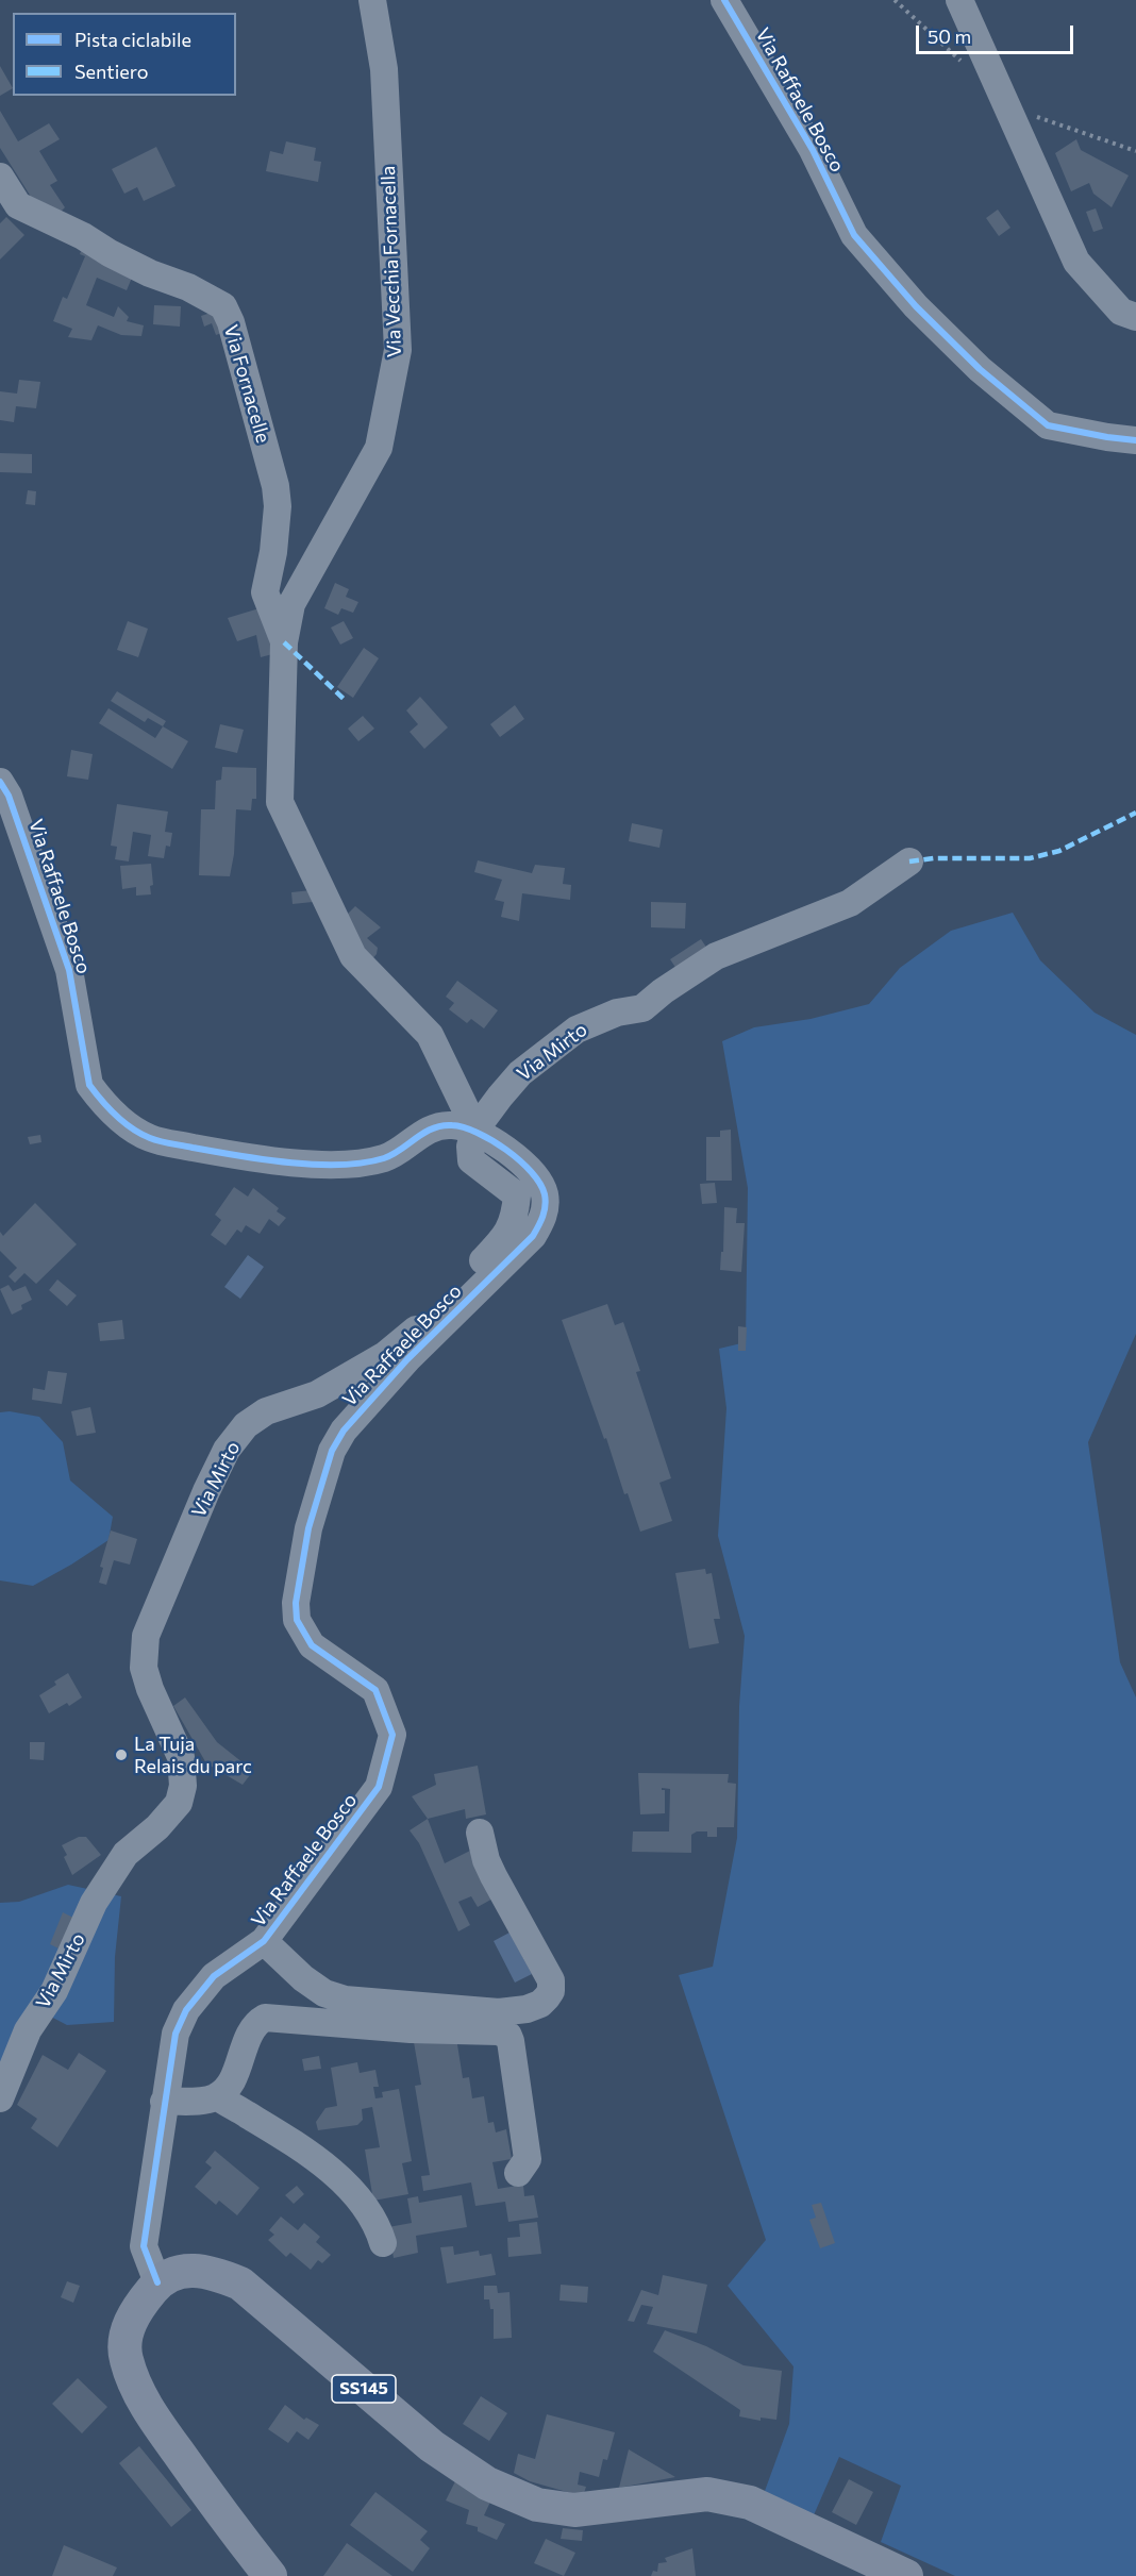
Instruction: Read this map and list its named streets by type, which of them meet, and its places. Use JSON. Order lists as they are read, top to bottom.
{
  "streets": {
    "main road": ["SS145"],
    "street": [
      "Via Raffaele Bosco",
      "Via Vecchia Fornacella",
      "Via Fornacelle",
      "Via Mirto"
    ]
  },
  "crossings": [
    ["Via Raffaele Bosco", "Via Vecchia Fornacella"],
    ["Via Raffaele Bosco", "Via Mirto"],
    ["Via Raffaele Bosco", "SS145"],
    ["Via Vecchia Fornacella", "Via Fornacelle"],
    ["Via Vecchia Fornacella", "Via Mirto"]
  ],
  "places": ["La Tuja Relais du parc"],
  "legend": ["Pista ciclabile", "Sentiero"],
  "scale_bar": "50 m"
}
